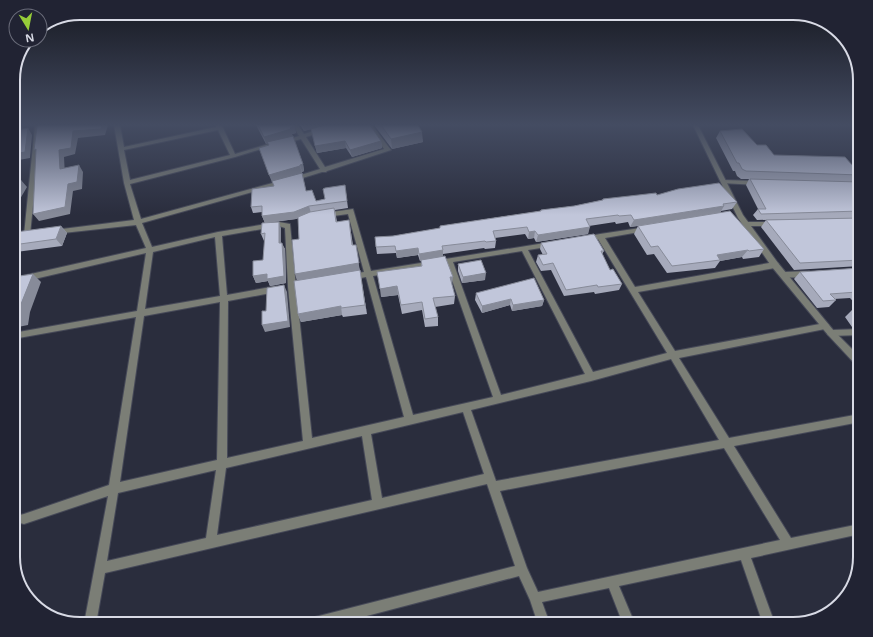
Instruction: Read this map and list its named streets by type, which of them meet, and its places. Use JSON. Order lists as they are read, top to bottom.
{
  "north": "bottom"
}
